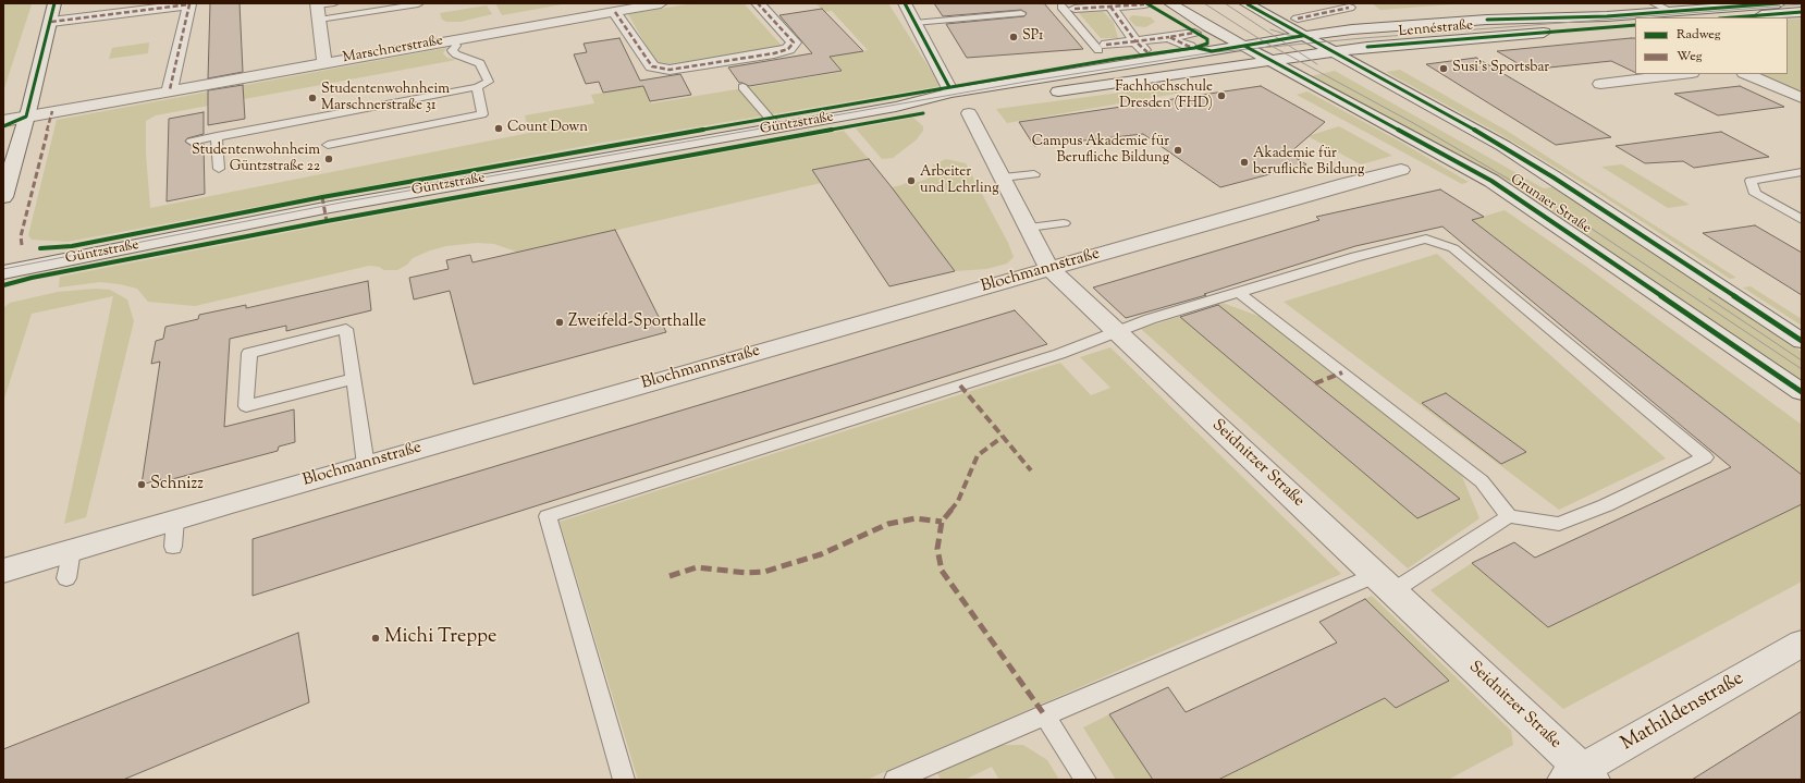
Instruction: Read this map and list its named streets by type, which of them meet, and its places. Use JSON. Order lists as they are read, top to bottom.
{
  "streets": {
    "main road": [
      "Lennéstraße",
      "Marschnerstraße",
      "Güntzstraße",
      "Grunaer Straße",
      "Blochmannstraße",
      "Seidnitzer Straße",
      "Mathildenstraße"
    ]
  },
  "crossings": [
    ["Lennéstraße", "Güntzstraße"],
    ["Lennéstraße", "Grunaer Straße"],
    ["Güntzstraße", "Grunaer Straße"],
    ["Blochmannstraße", "Seidnitzer Straße"],
    ["Seidnitzer Straße", "Mathildenstraße"]
  ],
  "places": [
    "SP1",
    "Susi's Sportsbar",
    "Fachhochschule Dresden (FHD)",
    "Studentenwohnheim Marschnerstraße 31",
    "Count Down",
    "Campus Akademie für Berufliche Bildung",
    "Studentenwohnheim Güntzstraße 22",
    "Akademie für berufliche Bildung",
    "Arbeiter und Lehrling",
    "Zweifeld-Sporthalle",
    "Schnizz",
    "Michi Treppe"
  ],
  "legend": ["Radweg", "Weg"]
}
